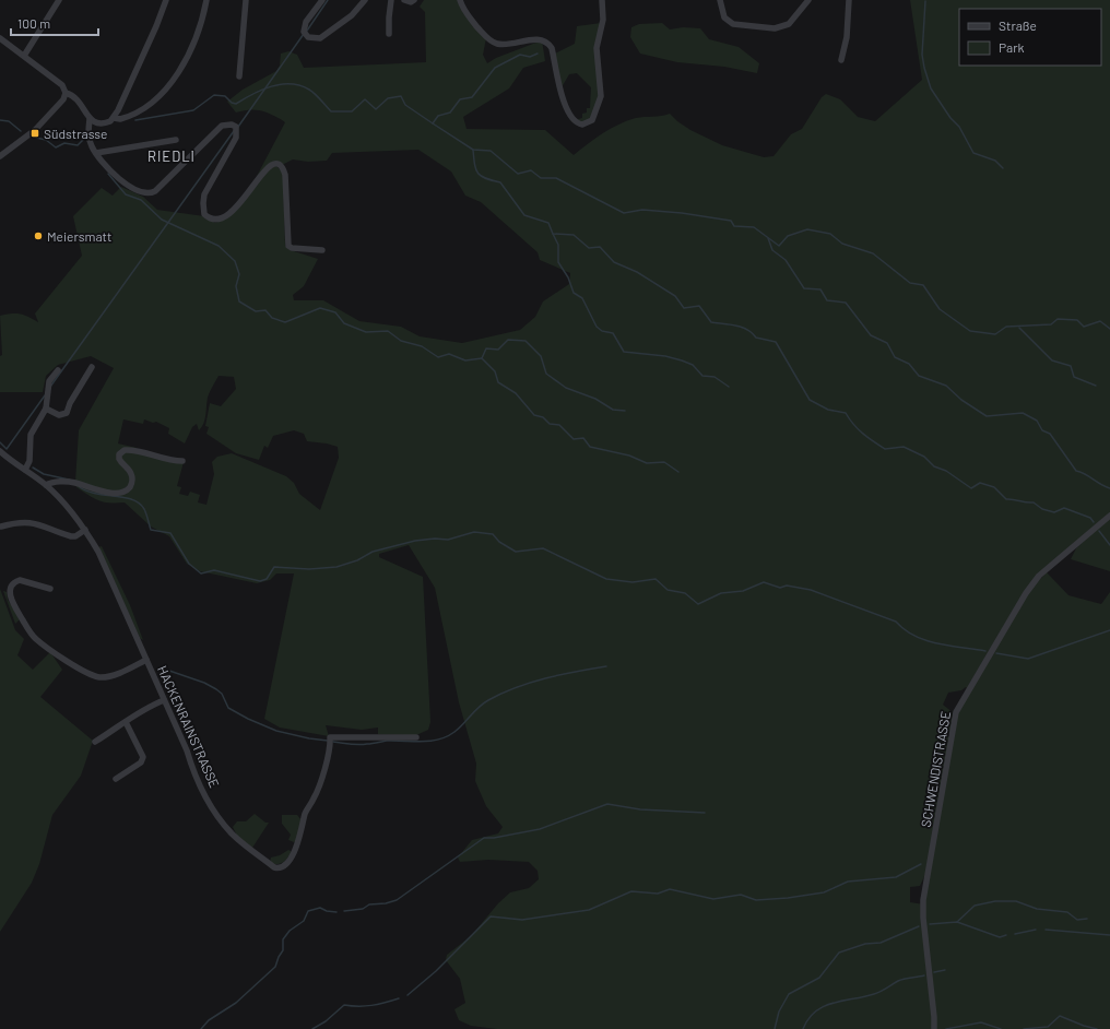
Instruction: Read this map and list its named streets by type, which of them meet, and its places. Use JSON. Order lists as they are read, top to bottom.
{
  "streets": {
    "street": ["HACKENRAINSTRASSE", "SCHWENDISTRASSE"]
  },
  "districts": ["RIEDLI"],
  "places": {
    "transit": ["Südstrasse"],
    "other": ["Meiersmatt"]
  },
  "legend": ["Straße", "Park"],
  "scale_bar": "100 m"
}
